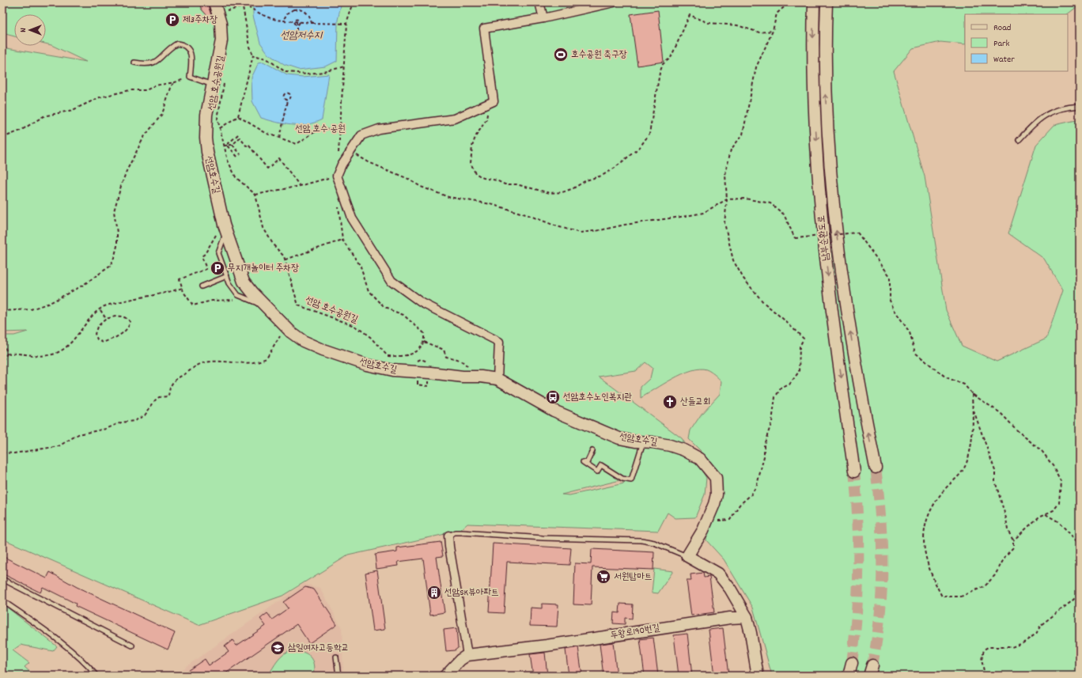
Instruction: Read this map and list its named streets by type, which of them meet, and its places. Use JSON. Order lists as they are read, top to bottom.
{
  "streets": {
    "street": ["선암호수길", "남부순환도로", "두왕로190번길"],
    "path": ["선암 호수공원길"]
  },
  "water": ["선암저수지"],
  "parks": ["선암 호수 공원"],
  "places": {
    "parking": ["제3주차장", "무지개놀이터 주차장"],
    "sports": ["호수공원 축구장"],
    "bus stop": ["선암호수노인복지관"],
    "church": ["산들교회"],
    "supermarket": ["서원탑마트"],
    "building": ["선암SK뷰아파트"],
    "school or university": ["삼일여자고등학교"]
  },
  "legend": ["Road", "Park", "Water"],
  "north": "left"
}
